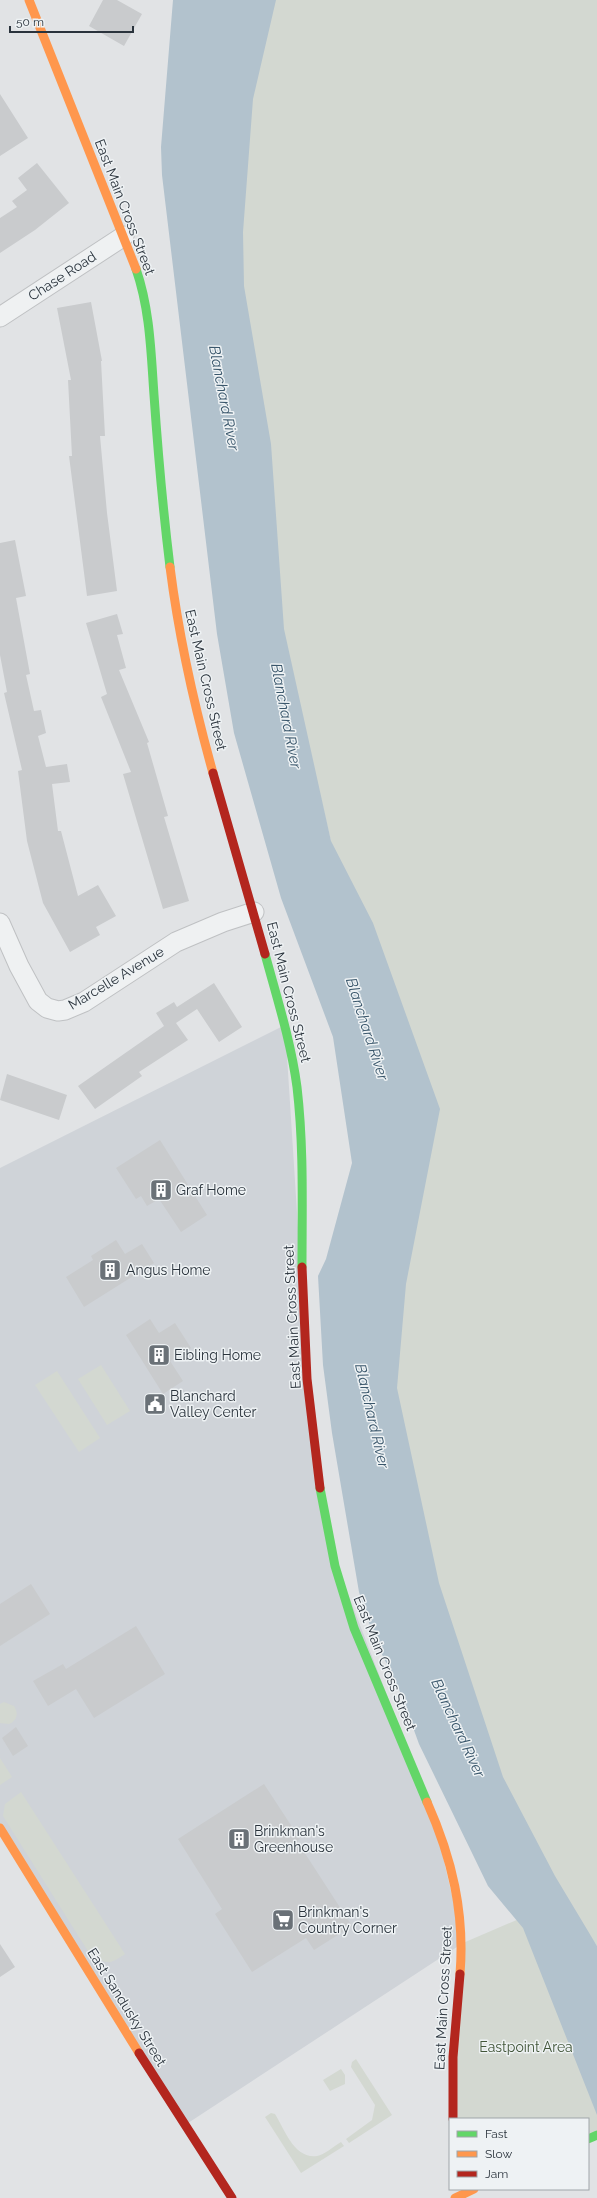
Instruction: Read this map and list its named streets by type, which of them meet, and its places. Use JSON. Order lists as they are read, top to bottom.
{
  "streets": {
    "main road": ["East Main Cross Street", "East Sandusky Street"],
    "street": ["Chase Road", "Marcelle Avenue"]
  },
  "crossings": [
    ["East Main Cross Street", "Chase Road"],
    ["East Main Cross Street", "Marcelle Avenue"]
  ],
  "water": ["Blanchard River"],
  "parks": ["Eastpoint Area"],
  "places": {
    "building": [
      "Graf Home",
      "Angus Home",
      "Eibling Home",
      "Brinkman's Greenhouse"
    ],
    "public building": ["Blanchard Valley Center"],
    "supermarket": ["Brinkman's Country Corner"]
  },
  "legend": ["Fast", "Slow", "Jam"],
  "scale_bar": "50 m"
}
